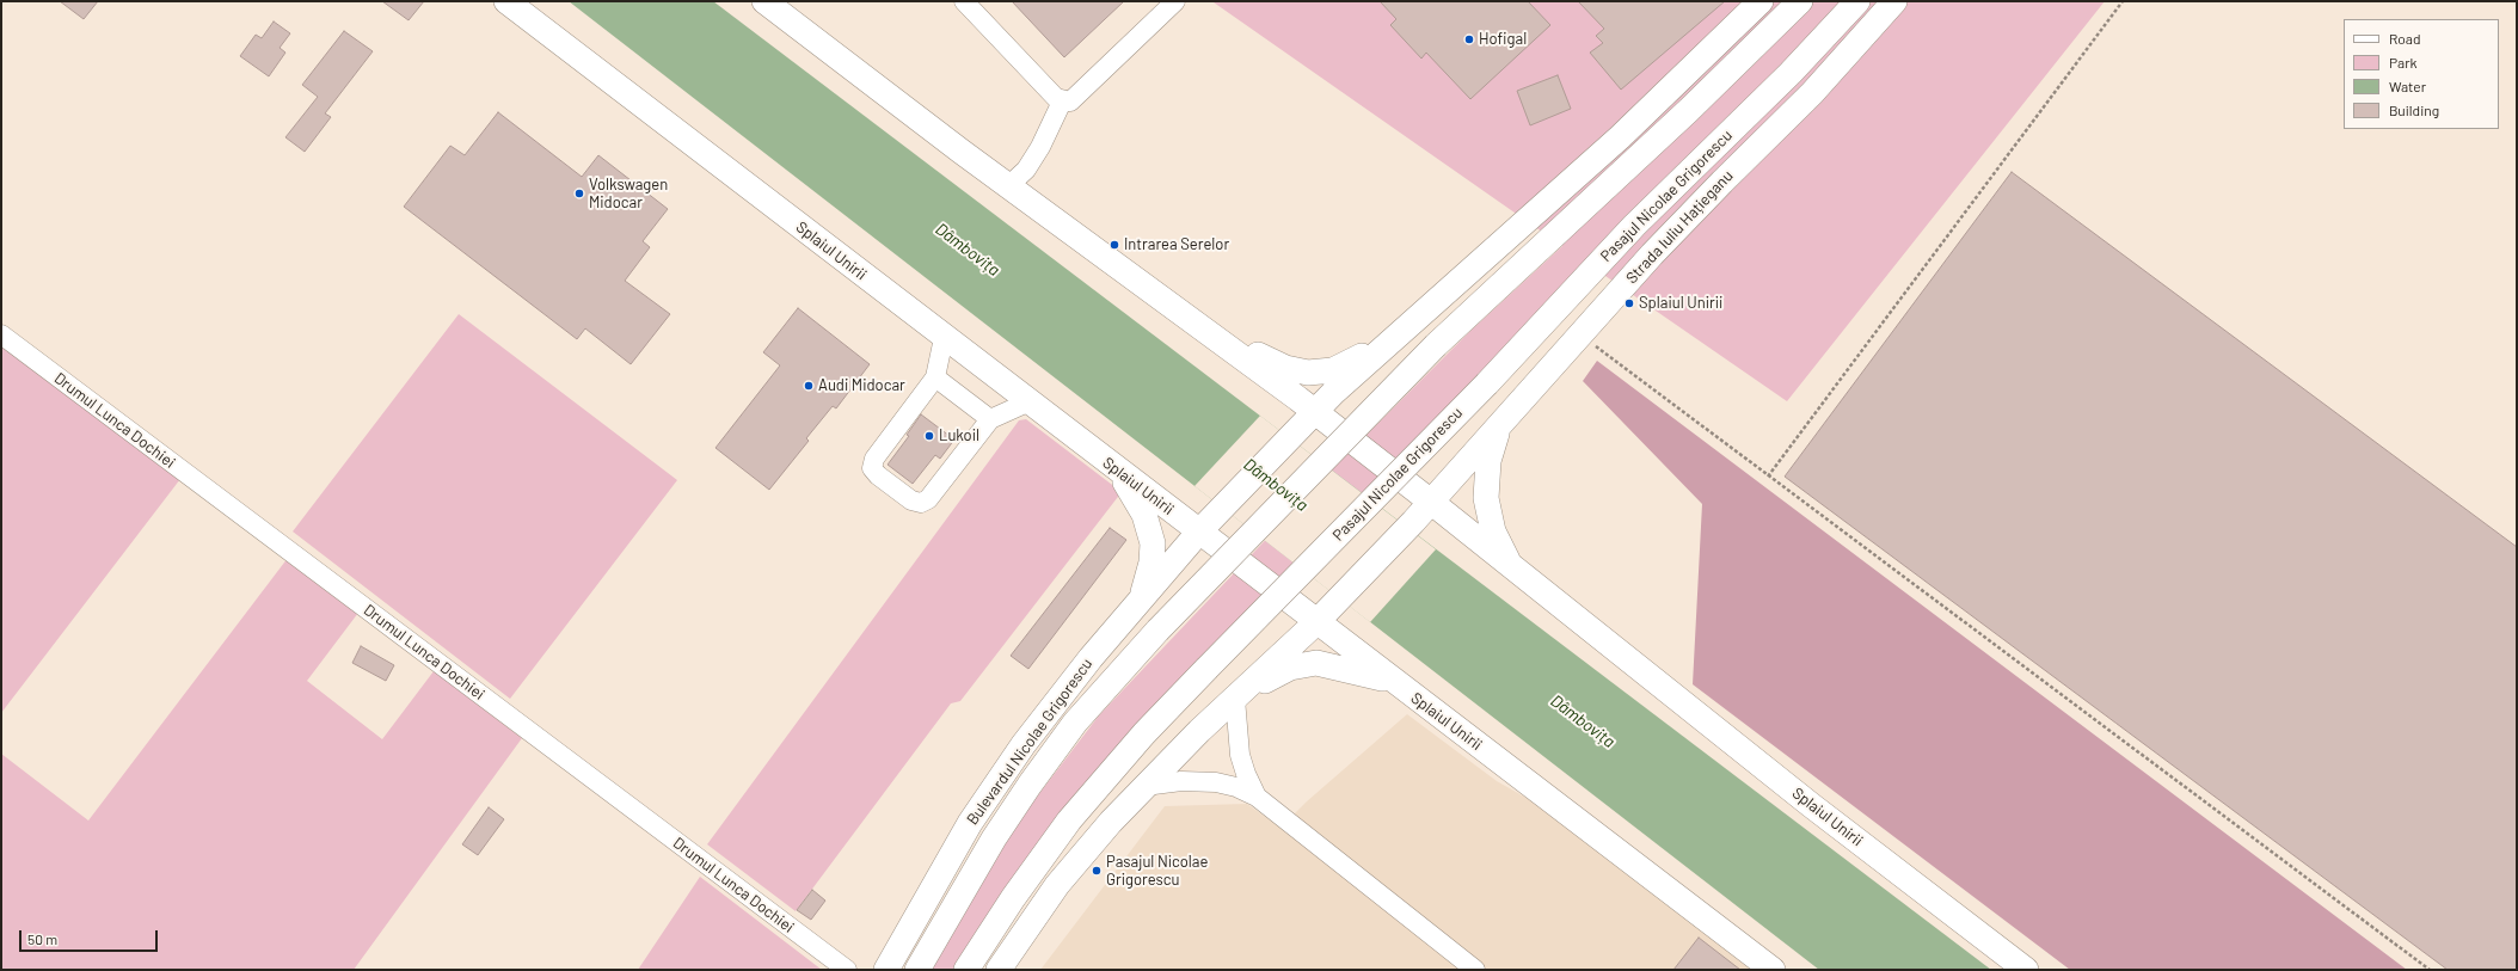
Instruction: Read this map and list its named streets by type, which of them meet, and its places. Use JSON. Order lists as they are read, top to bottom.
{
  "streets": {
    "main road": [
      "Pasajul Nicolae Grigorescu",
      "Strada Iuliu Hațieganu",
      "Splaiul Unirii",
      "Bulevardul Nicolae Grigorescu"
    ],
    "street": ["Drumul Lunca Dochiei"]
  },
  "crossings": [
    ["Strada Iuliu Hațieganu", "Splaiul Unirii"],
    ["Splaiul Unirii", "Bulevardul Nicolae Grigorescu"]
  ],
  "water": ["Dâmbovița"],
  "places": [
    "Hofigal",
    "Volkswagen Midocar",
    "Intrarea Serelor",
    "Splaiul Unirii",
    "Audi Midocar",
    "Lukoil",
    "Pasajul Nicolae Grigorescu"
  ],
  "legend": [
    "Road",
    "Park",
    "Water",
    "Building"
  ],
  "scale_bar": "50 m"
}
